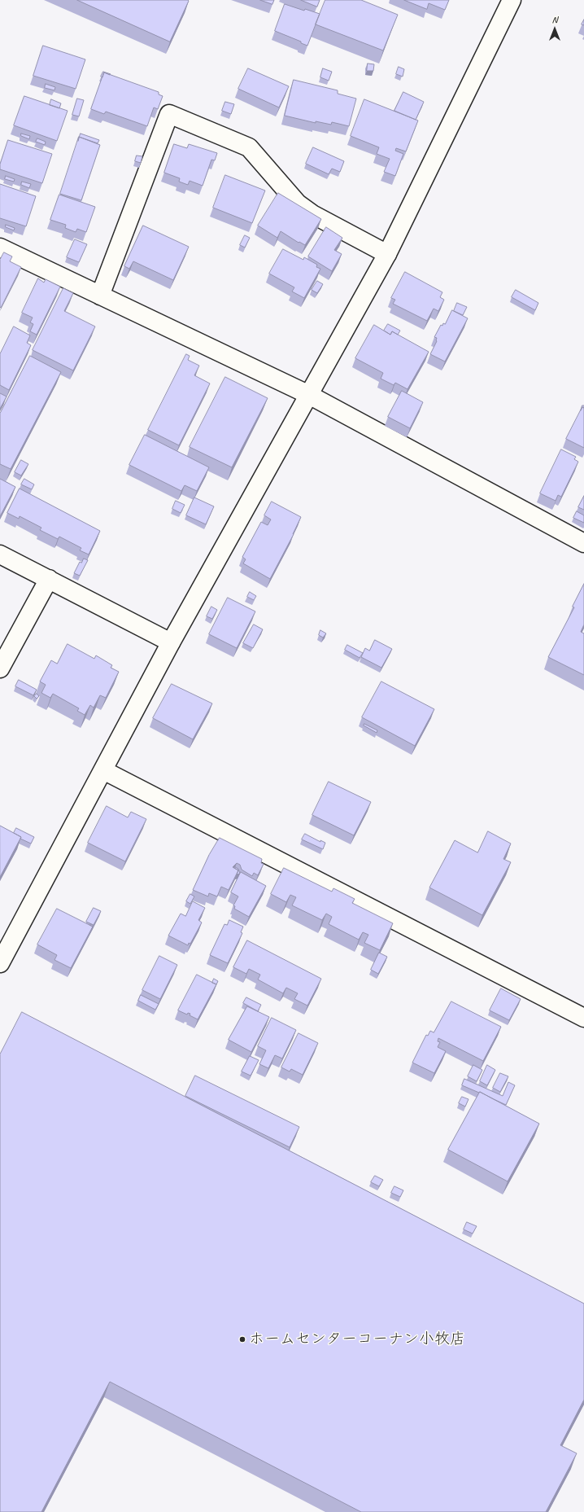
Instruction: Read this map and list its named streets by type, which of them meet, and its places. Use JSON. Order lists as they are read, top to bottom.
{
  "places": ["ホームセンターコーナン小牧店"],
  "north": "top"
}
